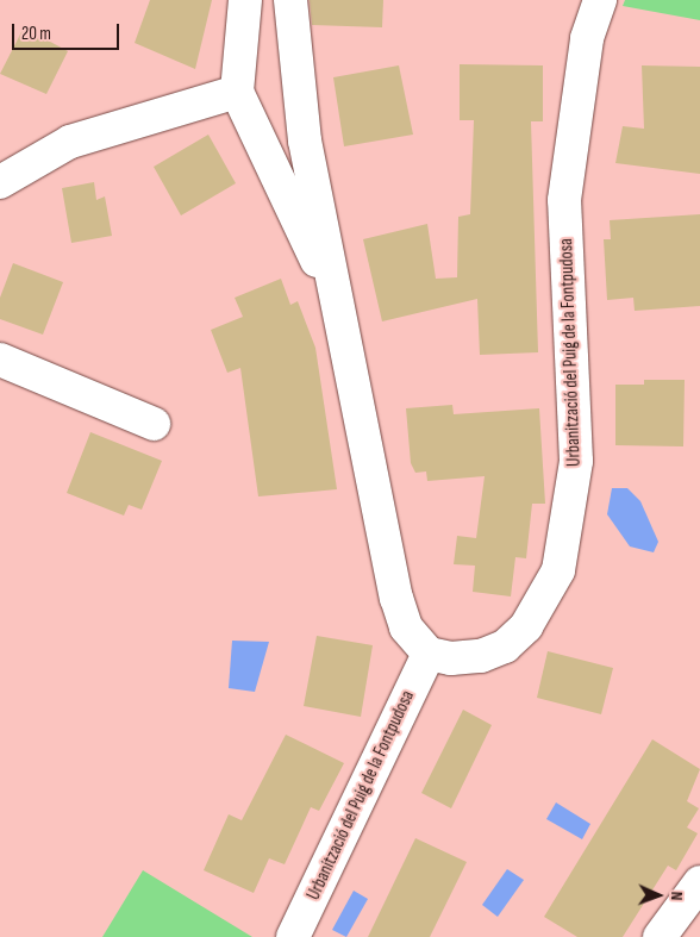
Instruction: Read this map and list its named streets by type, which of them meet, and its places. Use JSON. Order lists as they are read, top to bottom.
{
  "streets": {
    "street": ["Urbanització del Puig de la Fontpudosa"]
  },
  "scale_bar": "20 m",
  "north": "right"
}
